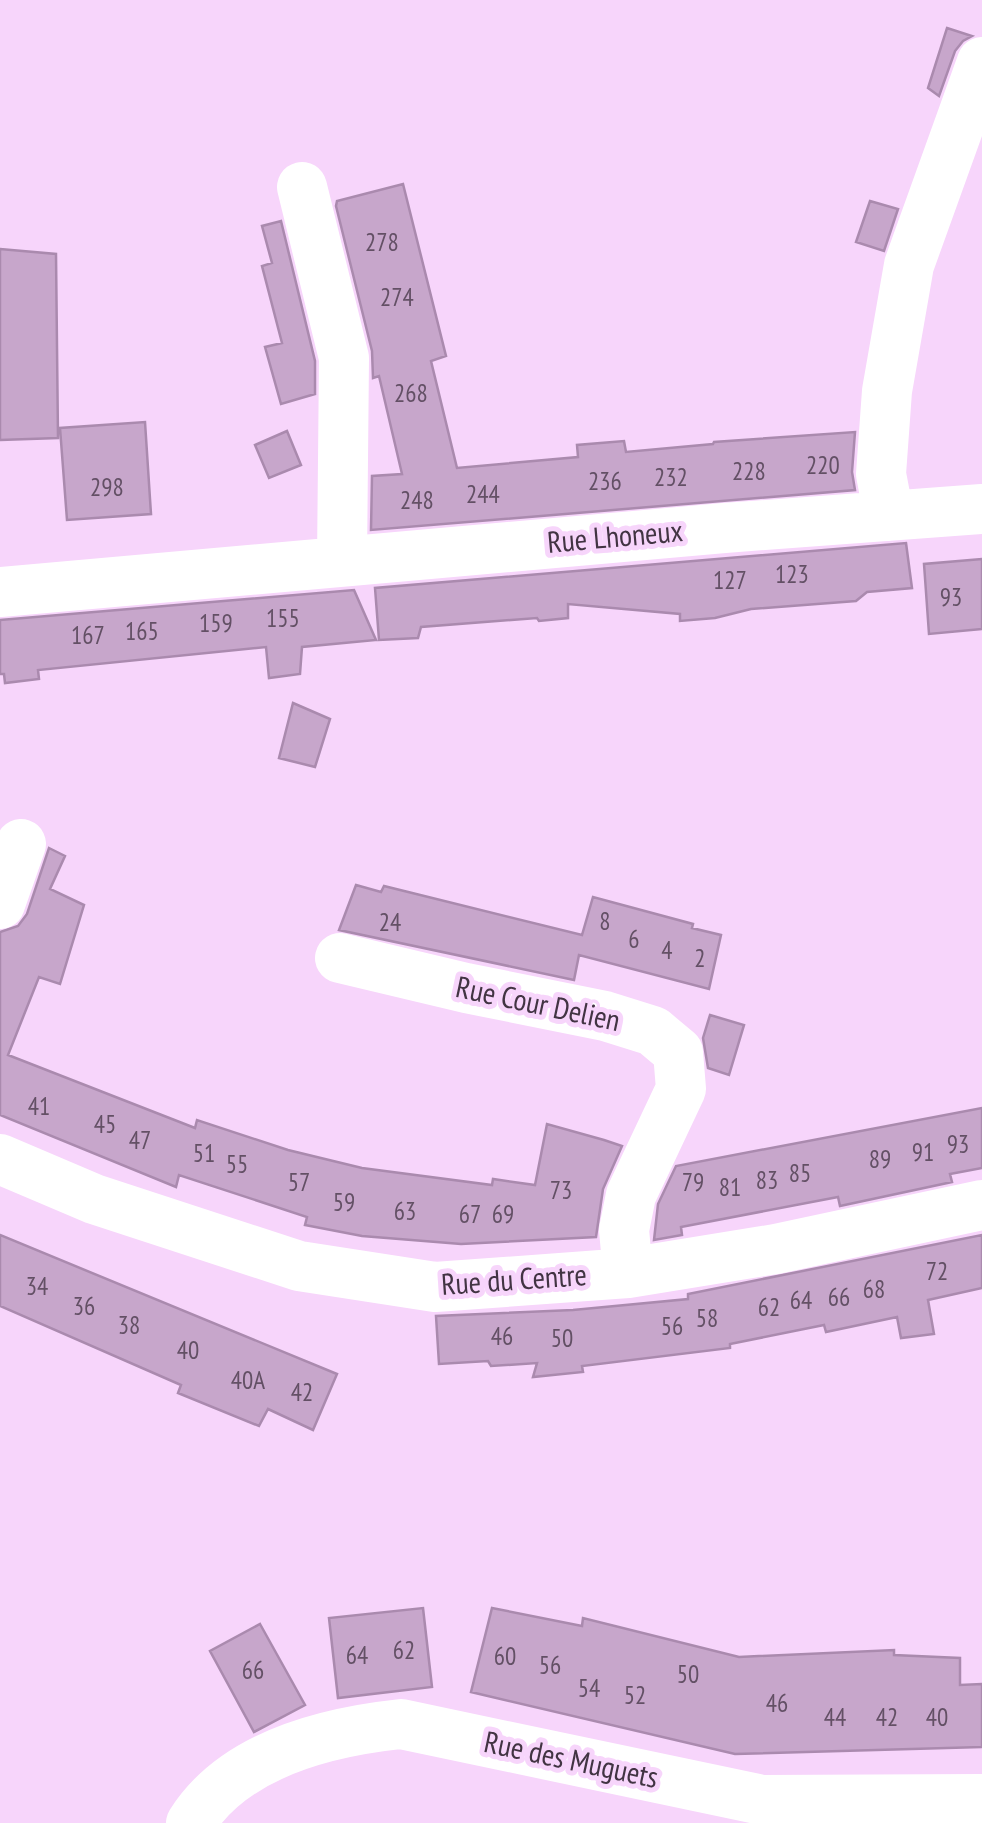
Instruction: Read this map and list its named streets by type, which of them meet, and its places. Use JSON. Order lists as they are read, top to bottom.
{
  "streets": {
    "street": [
      "Rue Lhoneux",
      "Rue Cour Delien",
      "Rue du Centre",
      "Rue des Muguets"
    ]
  },
  "crossings": [
    ["Rue Cour Delien", "Rue du Centre"]
  ],
  "house_numbers": [
    "278",
    "274",
    "268",
    "220",
    "228",
    "232",
    "236",
    "298",
    "244",
    "248",
    "123",
    "127",
    "93",
    "155",
    "159",
    "165",
    "167",
    "8",
    "24",
    "6",
    "4",
    "2",
    "41",
    "45",
    "47",
    "93",
    "91",
    "51",
    "89",
    "55",
    "85",
    "83",
    "57",
    "79",
    "81",
    "73",
    "59",
    "63",
    "67",
    "69",
    "72",
    "34",
    "68",
    "66",
    "64",
    "36",
    "62",
    "58",
    "38",
    "56",
    "46",
    "50",
    "40",
    "40A",
    "42",
    "62",
    "64",
    "60",
    "56",
    "66",
    "50",
    "54",
    "52",
    "46",
    "44",
    "42",
    "40"
  ]
}
